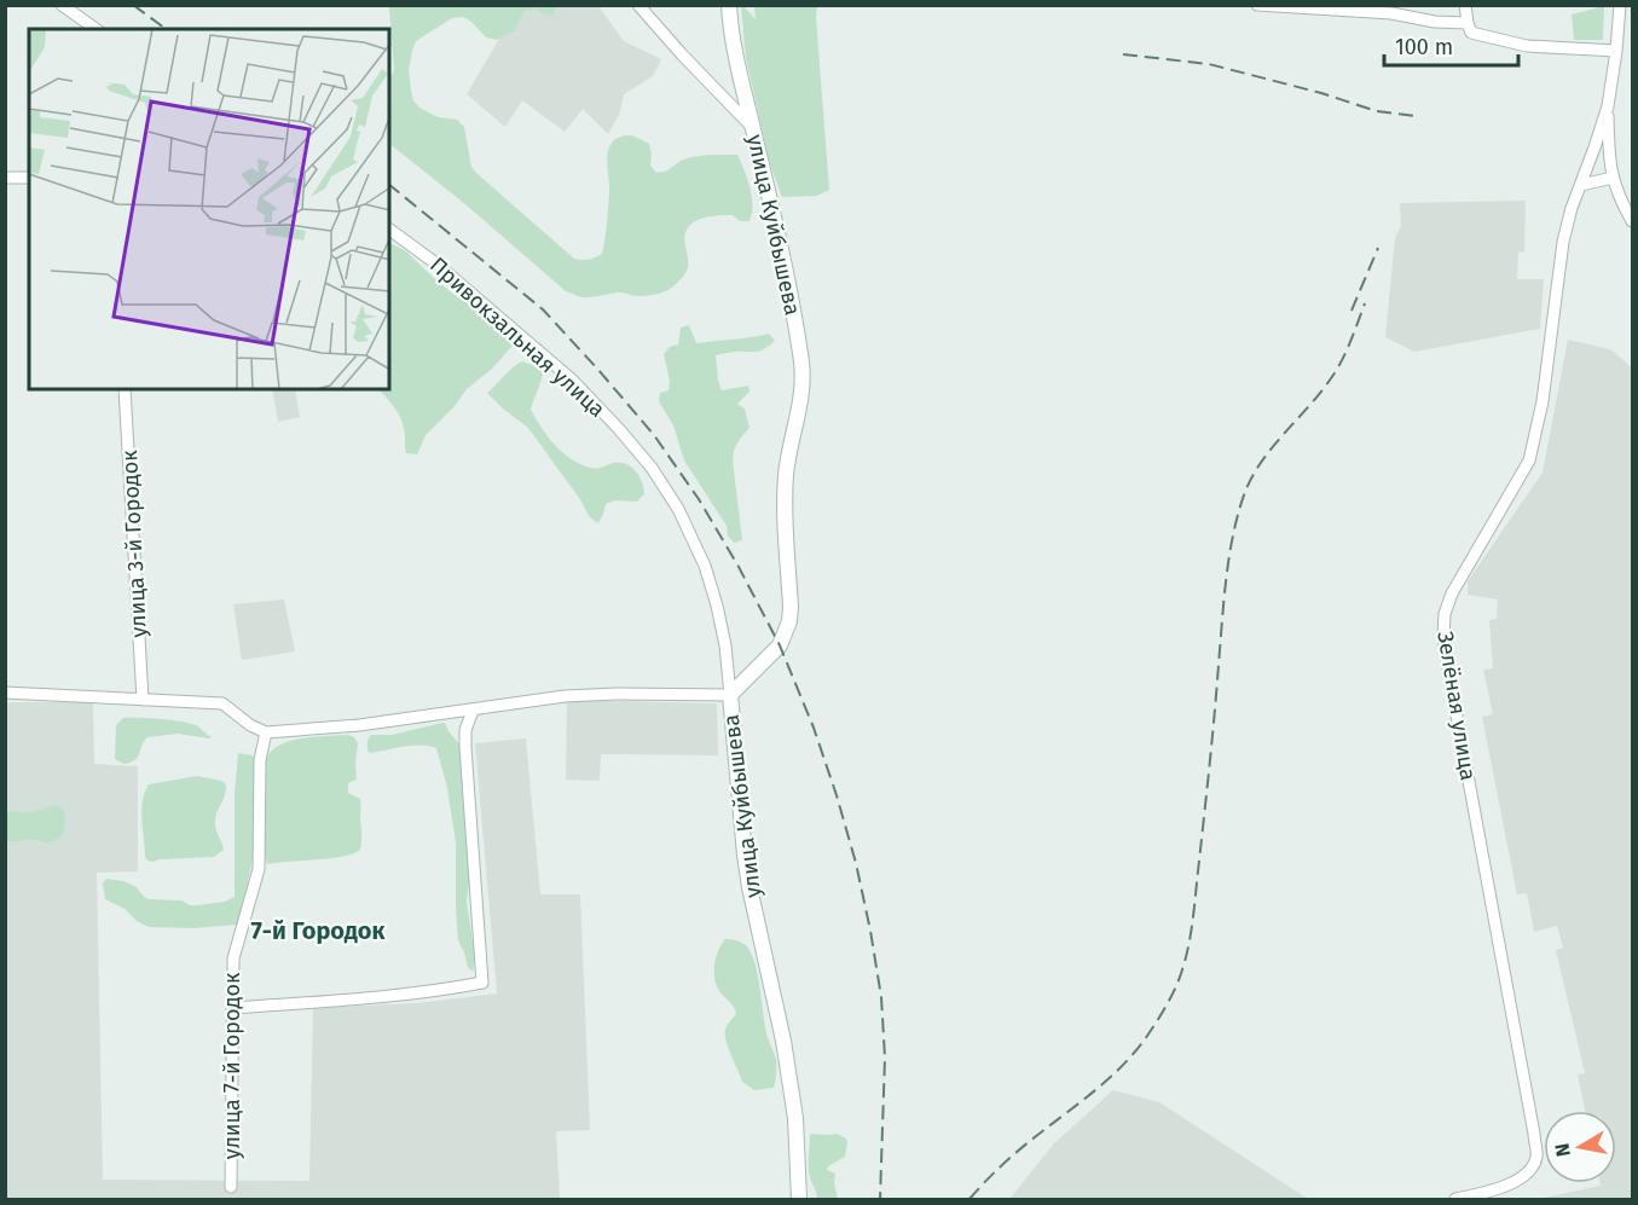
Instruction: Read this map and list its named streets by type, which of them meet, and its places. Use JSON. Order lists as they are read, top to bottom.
{
  "streets": {
    "street": [
      "улица Куйбышева",
      "Привокзальная улица",
      "улица 3-й Городок",
      "Зелёная улица",
      "улица 7-й Городок"
    ]
  },
  "crossings": [
    ["улица Куйбышева", "Привокзальная улица"]
  ],
  "districts": ["7-й Городок"],
  "scale_bar": "100 m",
  "north": "left"
}
